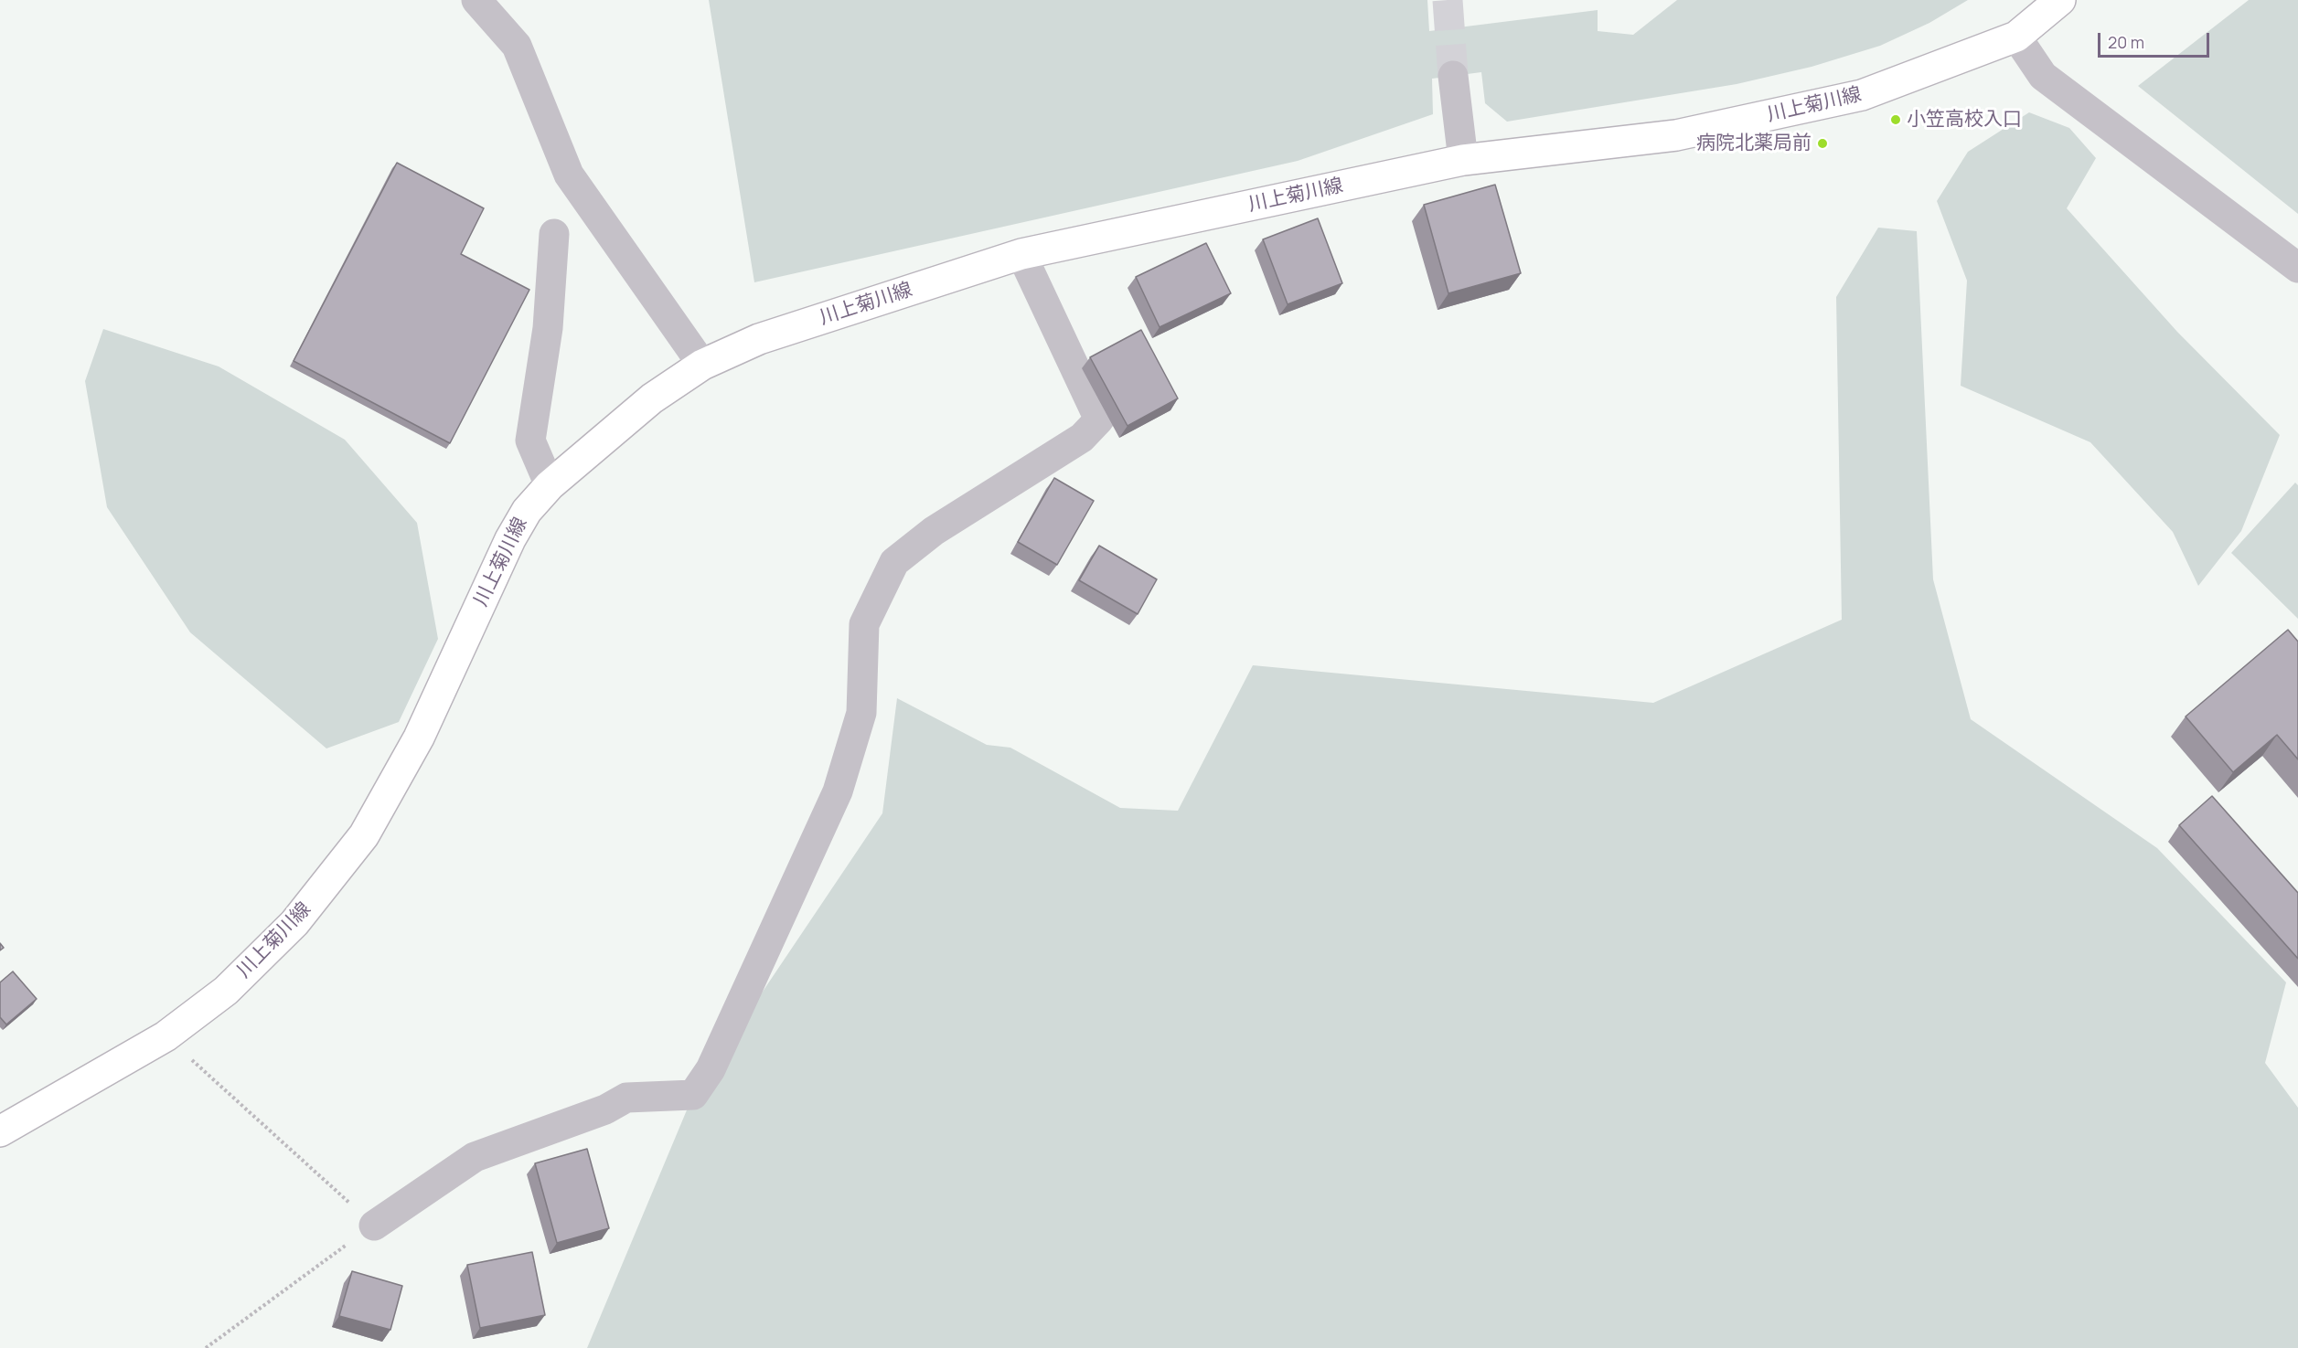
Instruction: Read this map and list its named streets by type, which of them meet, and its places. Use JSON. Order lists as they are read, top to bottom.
{
  "streets": {
    "main road": ["川上菊川線"]
  },
  "places": ["小笠高校入口", "病院北薬局前"],
  "scale_bar": "20 m"
}
